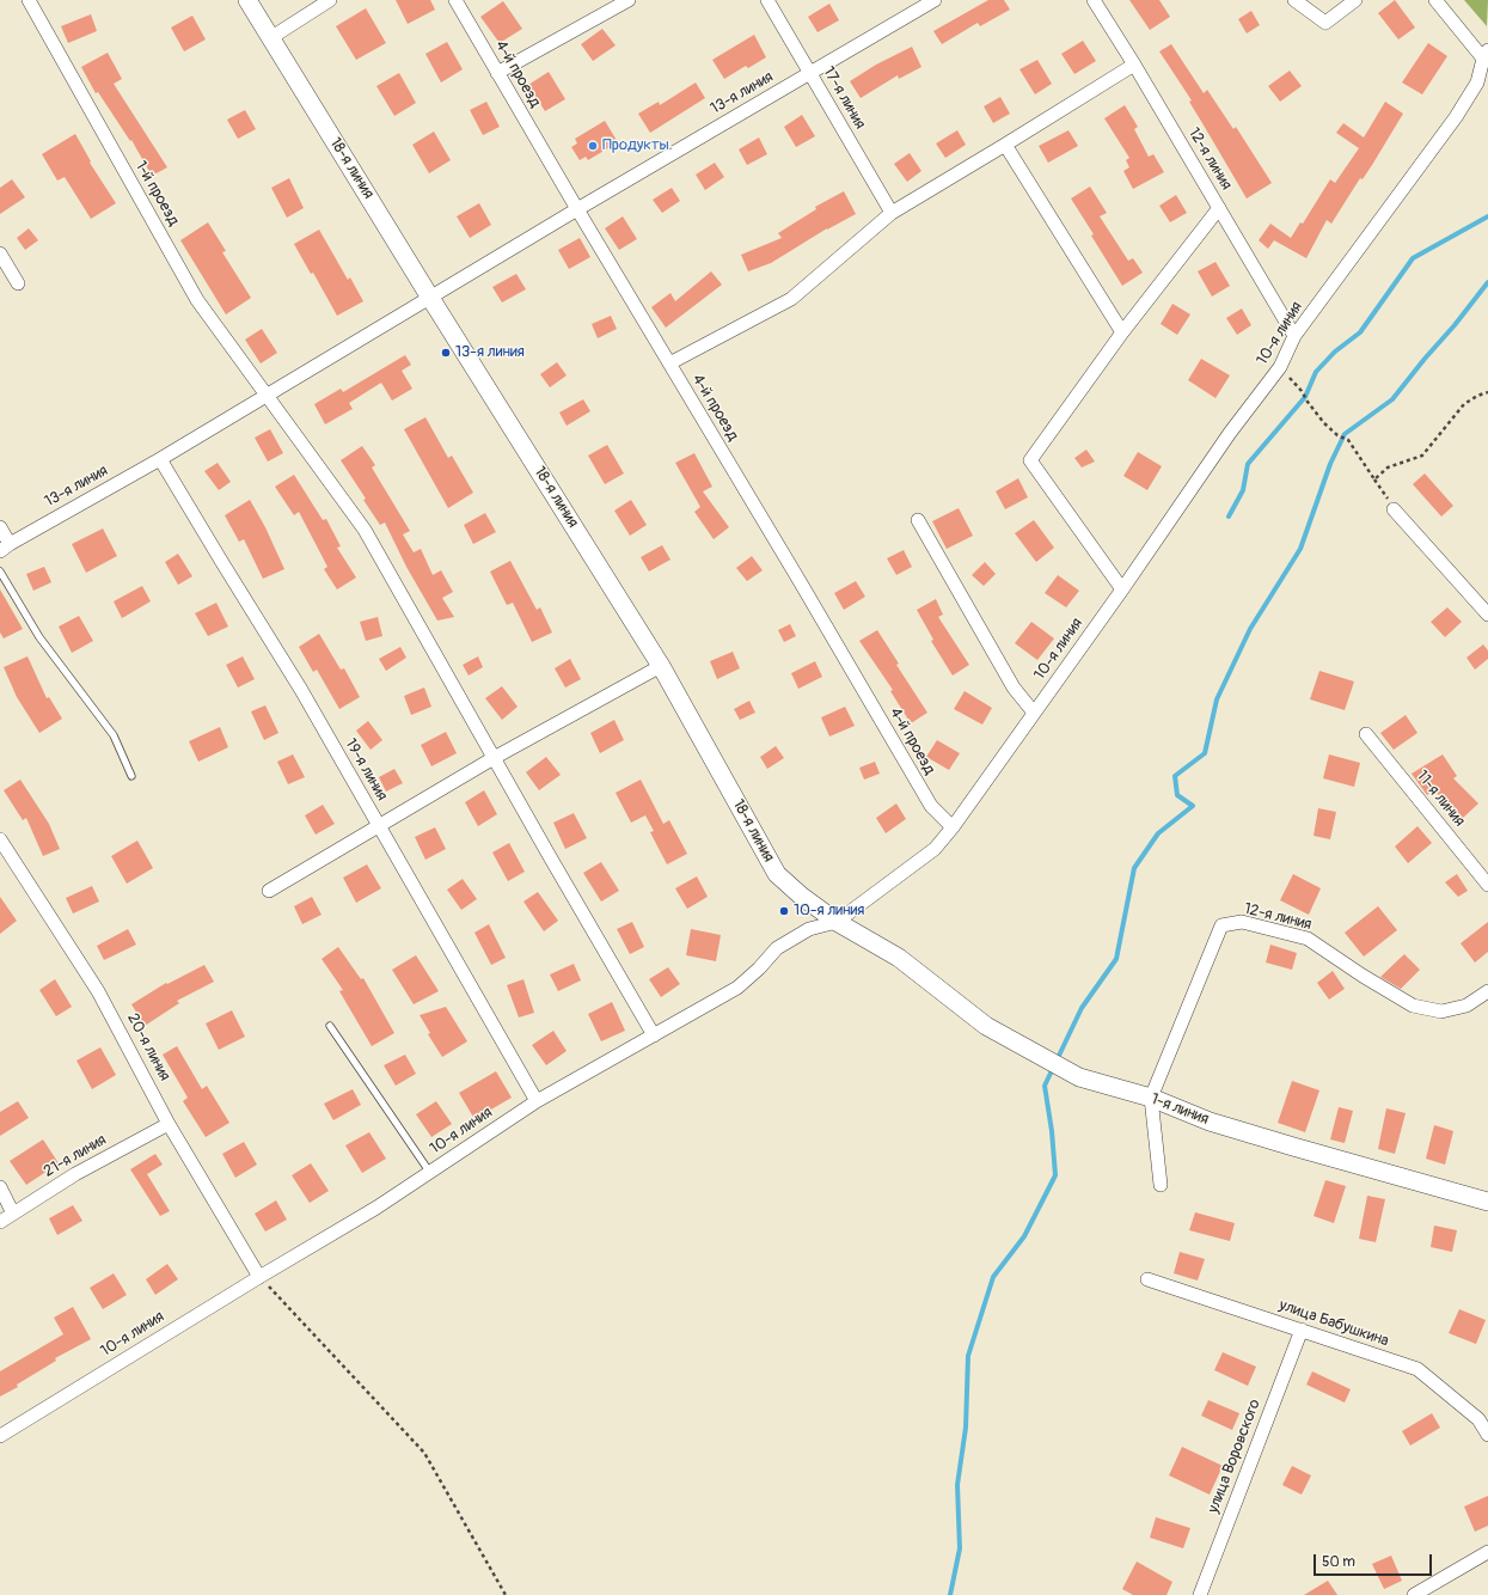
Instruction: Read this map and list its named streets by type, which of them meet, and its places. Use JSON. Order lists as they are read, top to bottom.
{
  "streets": {
    "street": [
      "4-й проезд",
      "13-я линия",
      "17-я линия",
      "12-я линия",
      "18-я линия",
      "1-й проезд",
      "10-я линия",
      "19-я линия",
      "11-я линия",
      "20-я линия",
      "1-я линия",
      "21-я линия",
      "улица Бабушкина",
      "улица Воровского"
    ]
  },
  "crossings": [
    ["4-й проезд", "13-я линия"],
    ["4-й проезд", "10-я линия"],
    ["13-я линия", "17-я линия"],
    ["13-я линия", "18-я линия"],
    ["13-я линия", "1-й проезд"],
    ["13-я линия", "19-я линия"],
    ["12-я линия", "10-я линия"],
    ["12-я линия", "1-я линия"],
    ["18-я линия", "10-я линия"],
    ["18-я линия", "1-я линия"],
    ["1-й проезд", "10-я линия"],
    ["10-я линия", "19-я линия"],
    ["10-я линия", "20-я линия"],
    ["20-я линия", "21-я линия"],
    ["улица Бабушкина", "улица Воровского"]
  ],
  "places": ["Продукты.", "13-я линия", "10-я линия"],
  "scale_bar": "50 m"
}
